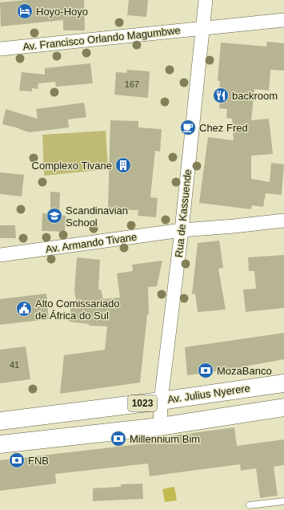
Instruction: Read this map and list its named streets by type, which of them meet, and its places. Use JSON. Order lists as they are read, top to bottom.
{
  "streets": {
    "main road": ["Av. Julius Nyerere", "1023"],
    "street": ["Av. Francisco Orlando Magumbwe", "Rua de Kassuende", "Av. Armando Tivane"]
  },
  "crossings": [
    ["Av. Francisco Orlando Magumbwe", "Rua de Kassuende"],
    ["Rua de Kassuende", "Av. Armando Tivane"],
    ["Rua de Kassuende", "Av. Julius Nyerere"],
    ["Rua de Kassuende", "1023"]
  ],
  "places": {
    "hotel": ["Hoyo-Hoyo"],
    "restaurant": ["backroom"],
    "cafe": ["Chez Fred"],
    "building": ["Complexo Tivane"],
    "school or university": ["Scandinavian School"],
    "public building": ["Alto Comissariado de África do Sul"],
    "bank": ["MozaBanco", "Millennium Bim", "FNB"]
  },
  "house_numbers": ["167", "41"]
}
